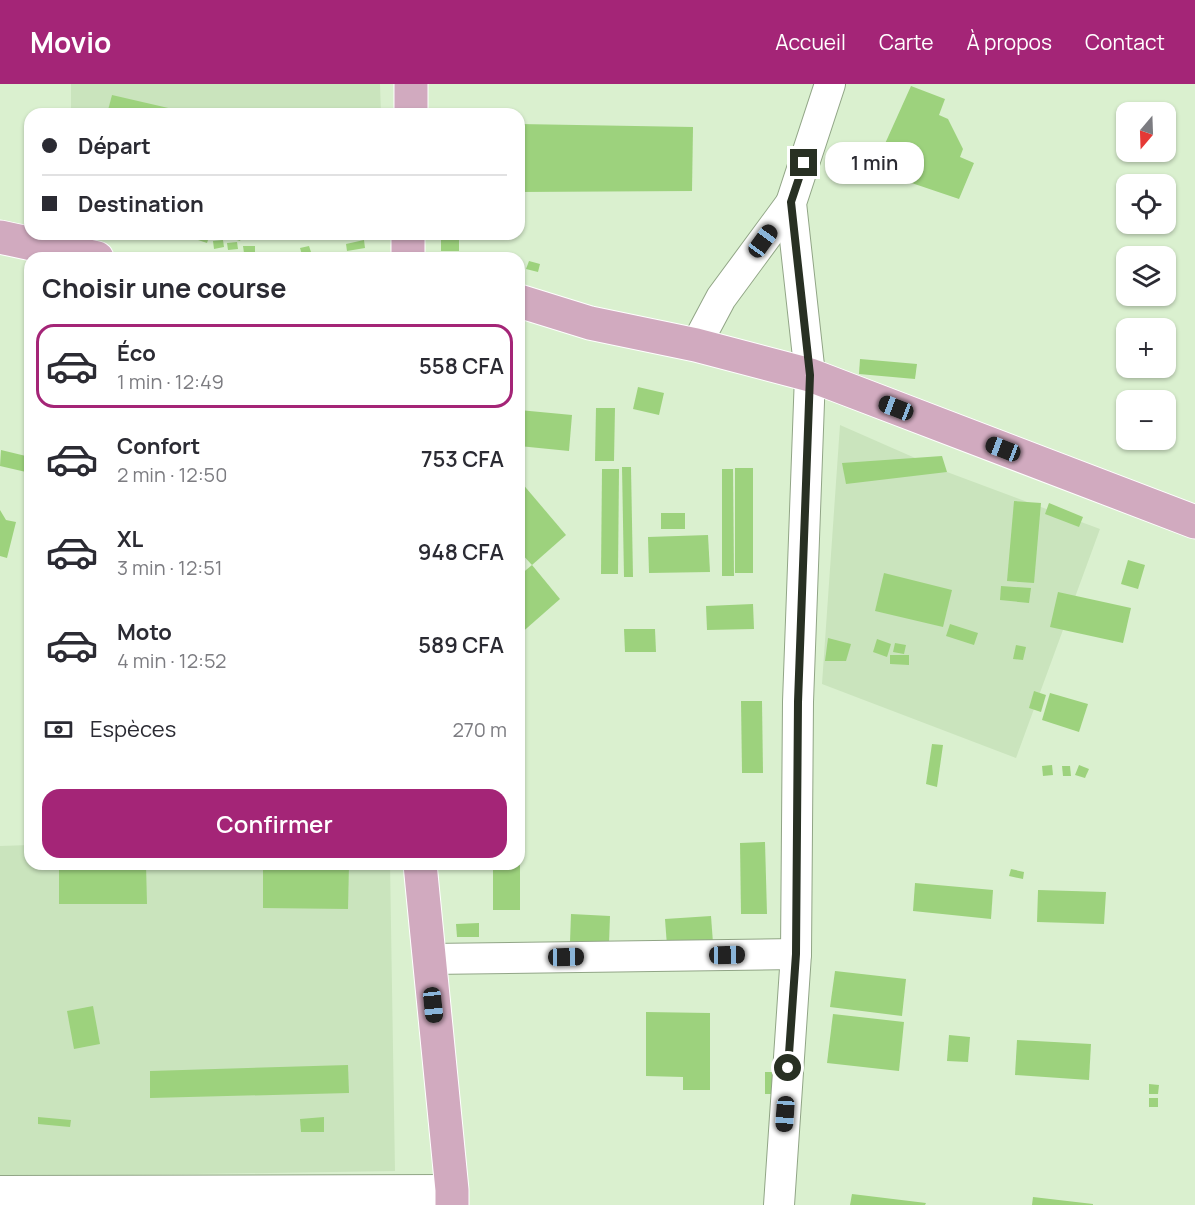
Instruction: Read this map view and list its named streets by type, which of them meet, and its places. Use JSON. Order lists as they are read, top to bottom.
{
  "north": "bottom",
  "page": {
    "header": "Movio",
    "nav": [
      "Accueil",
      "Carte",
      "À propos",
      "Contact"
    ],
    "map_buttons": ["+", "−"],
    "banner": ["Départ", "Destination"],
    "bubble": "1 min",
    "heading": "Choisir une course",
    "list": [
      {
        "name": "Éco",
        "note": "1 min · 12:49",
        "value": "558 CFA"
      },
      {
        "name": "Confort",
        "note": "2 min · 12:50",
        "value": "753 CFA"
      },
      {
        "name": "XL",
        "note": "3 min · 12:51",
        "value": "948 CFA"
      },
      {
        "name": "Moto",
        "note": "4 min · 12:52",
        "value": "589 CFA"
      }
    ],
    "pay": ["Espèces", "270 m"],
    "buttons": "Confirmer"
  }
}
